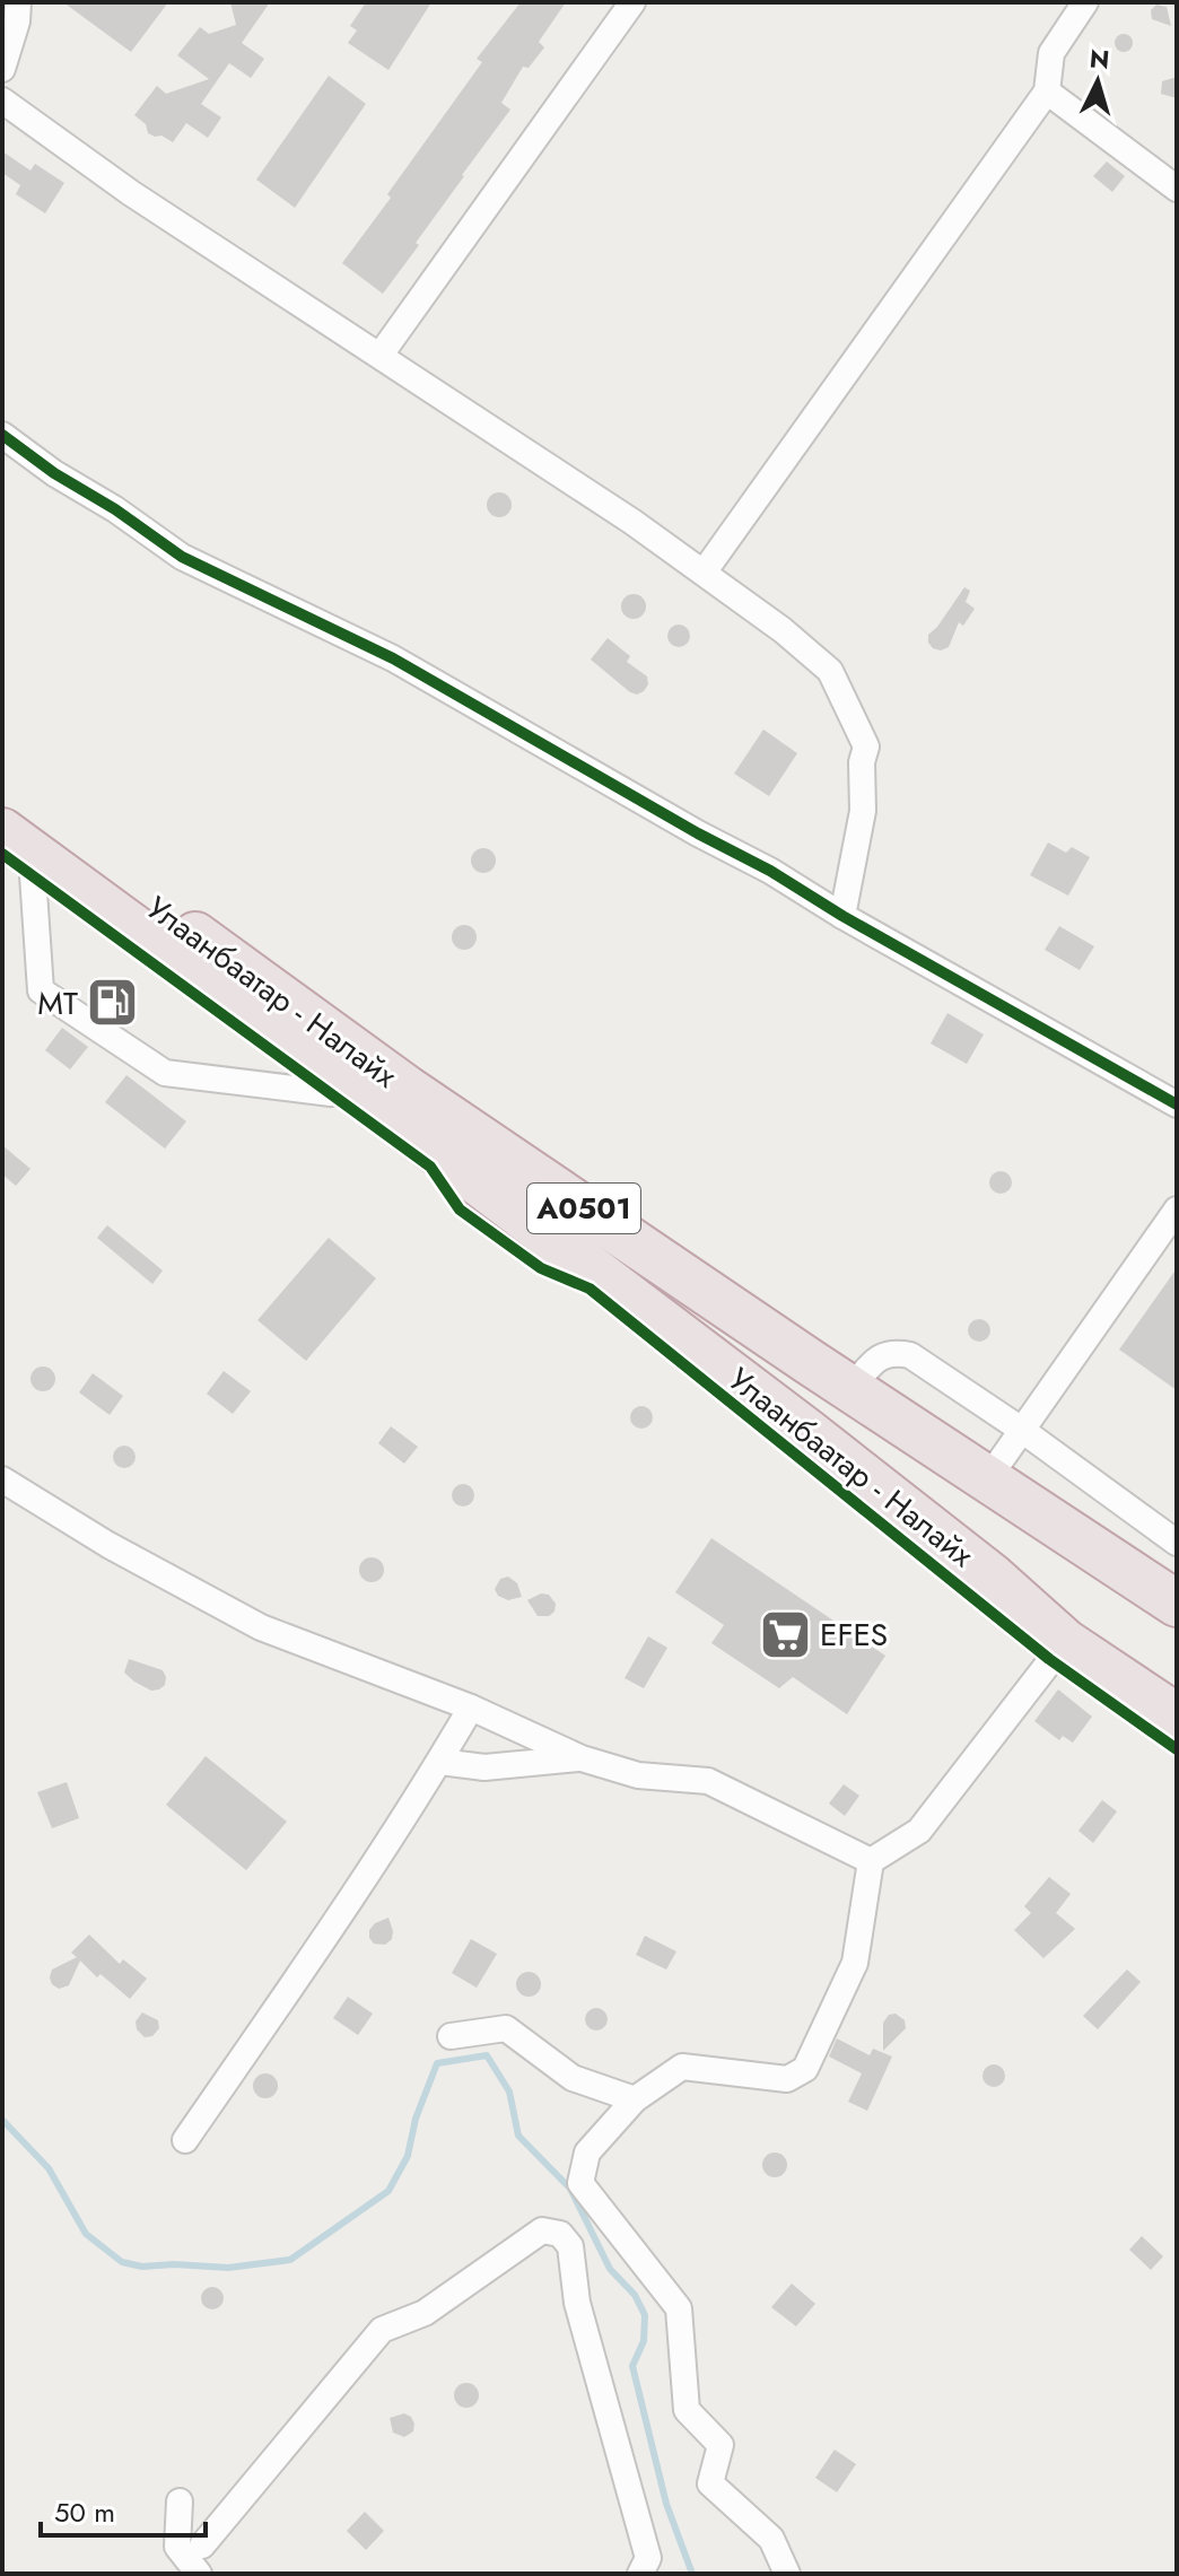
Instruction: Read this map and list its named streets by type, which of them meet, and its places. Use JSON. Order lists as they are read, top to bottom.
{
  "streets": {
    "highway": ["Улаанбаатар - Налайх", "A0501"]
  },
  "places": {
    "fuel station": ["MT"],
    "supermarket": ["EFES"]
  },
  "scale_bar": "50 m",
  "north": "top"
}
